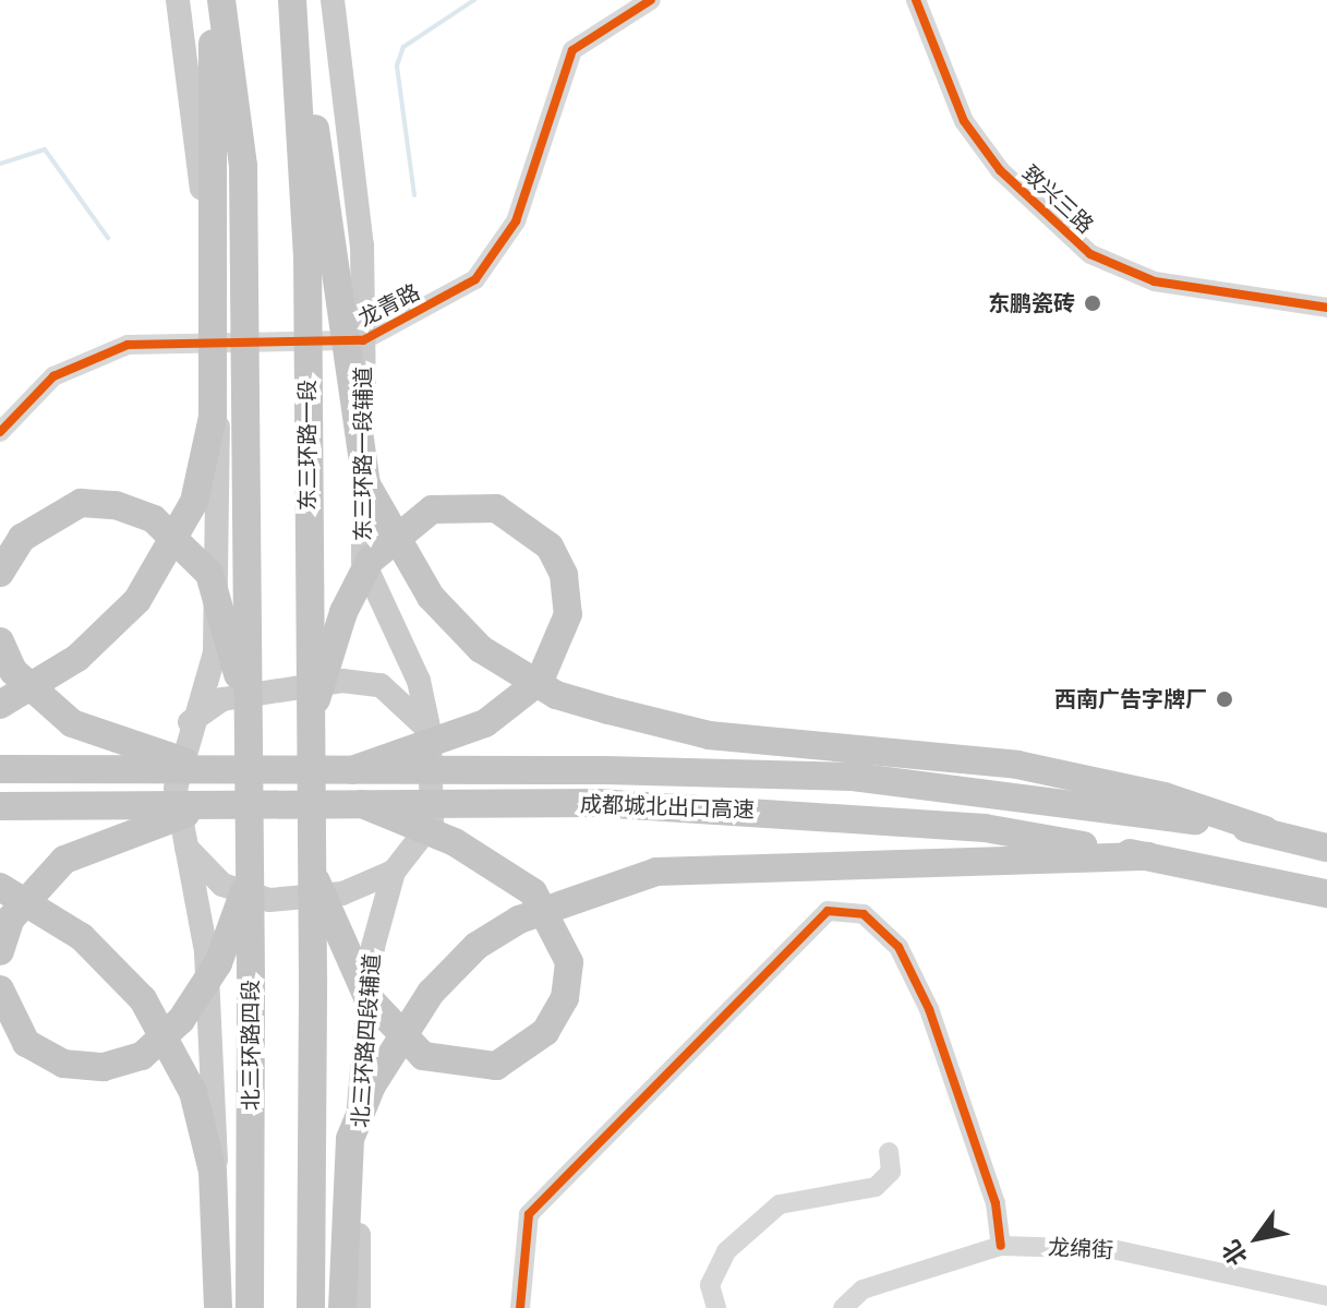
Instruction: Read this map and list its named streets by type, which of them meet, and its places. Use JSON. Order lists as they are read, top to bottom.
{
  "streets": {
    "highway": ["东三环路一段", "成都城北出口高速", "北三环路四段"],
    "main road": ["东三环路一段辅道", "北三环路四段辅道"],
    "street": ["致兴三路", "龙青路", "龙绵街"]
  },
  "crossings": [
    ["龙青路", "东三环路一段辅道"],
    ["东三环路一段辅道", "北三环路四段辅道"]
  ],
  "places": ["东鹏瓷砖", "西南广告字牌厂"],
  "north": "bottom left"
}
